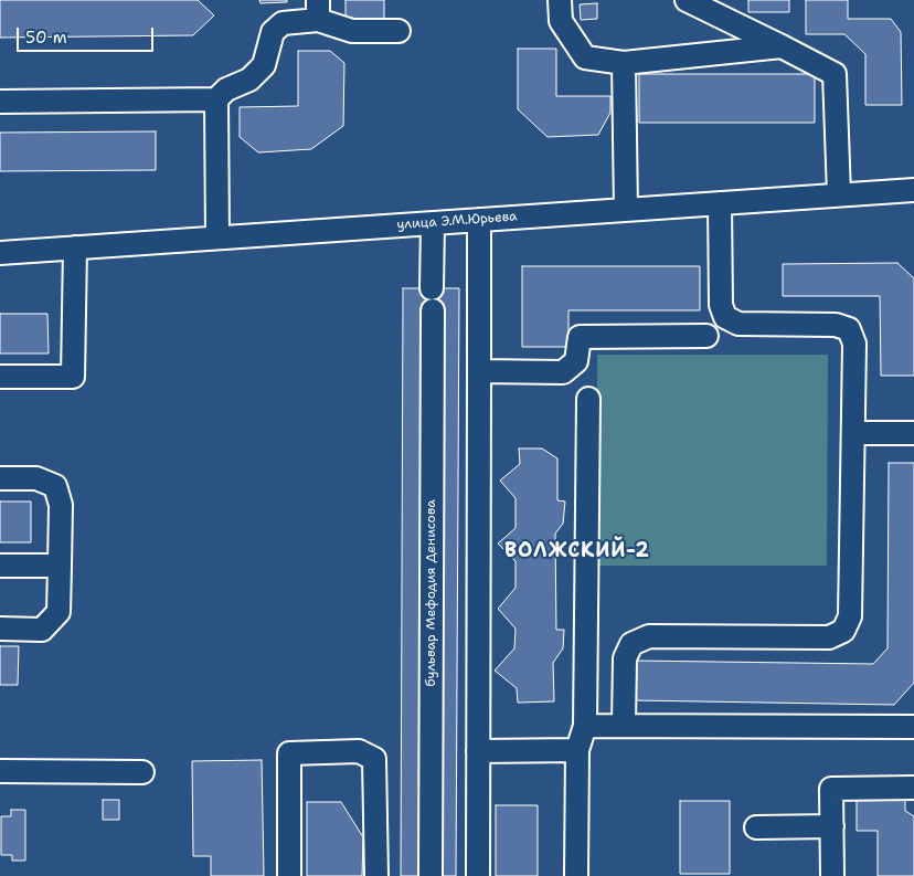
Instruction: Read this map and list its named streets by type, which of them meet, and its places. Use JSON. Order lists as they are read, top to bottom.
{
  "streets": {
    "street": ["улица Э.М.Юрьева", "бульвар Мефодия Денисова"]
  },
  "districts": ["ВОЛЖСКИЙ-2"],
  "scale_bar": "50 m"
}
